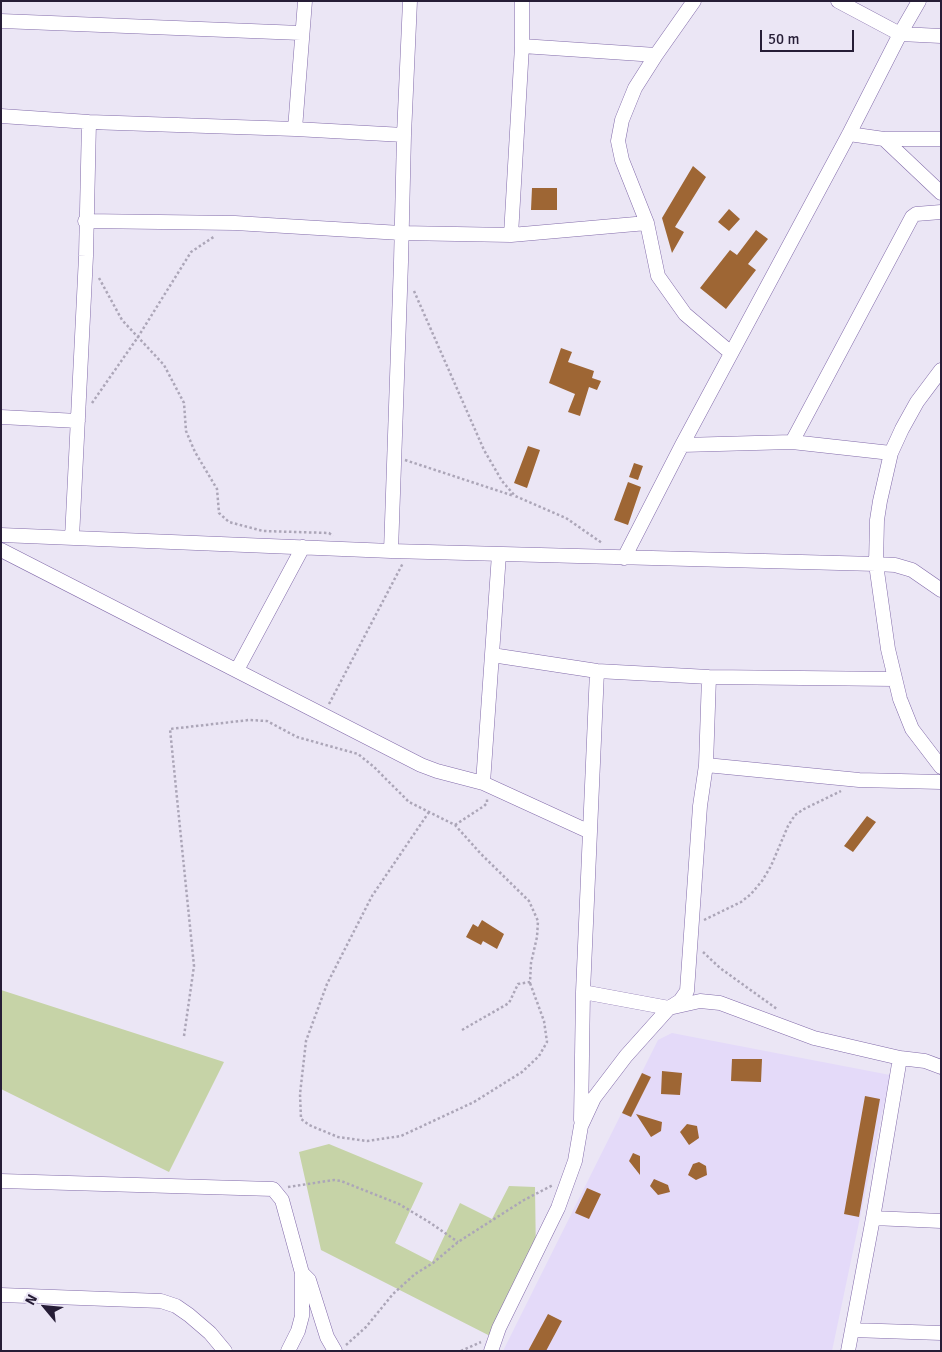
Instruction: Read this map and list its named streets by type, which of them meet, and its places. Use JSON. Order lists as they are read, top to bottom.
{
  "scale_bar": "50 m",
  "north": "top left"
}
